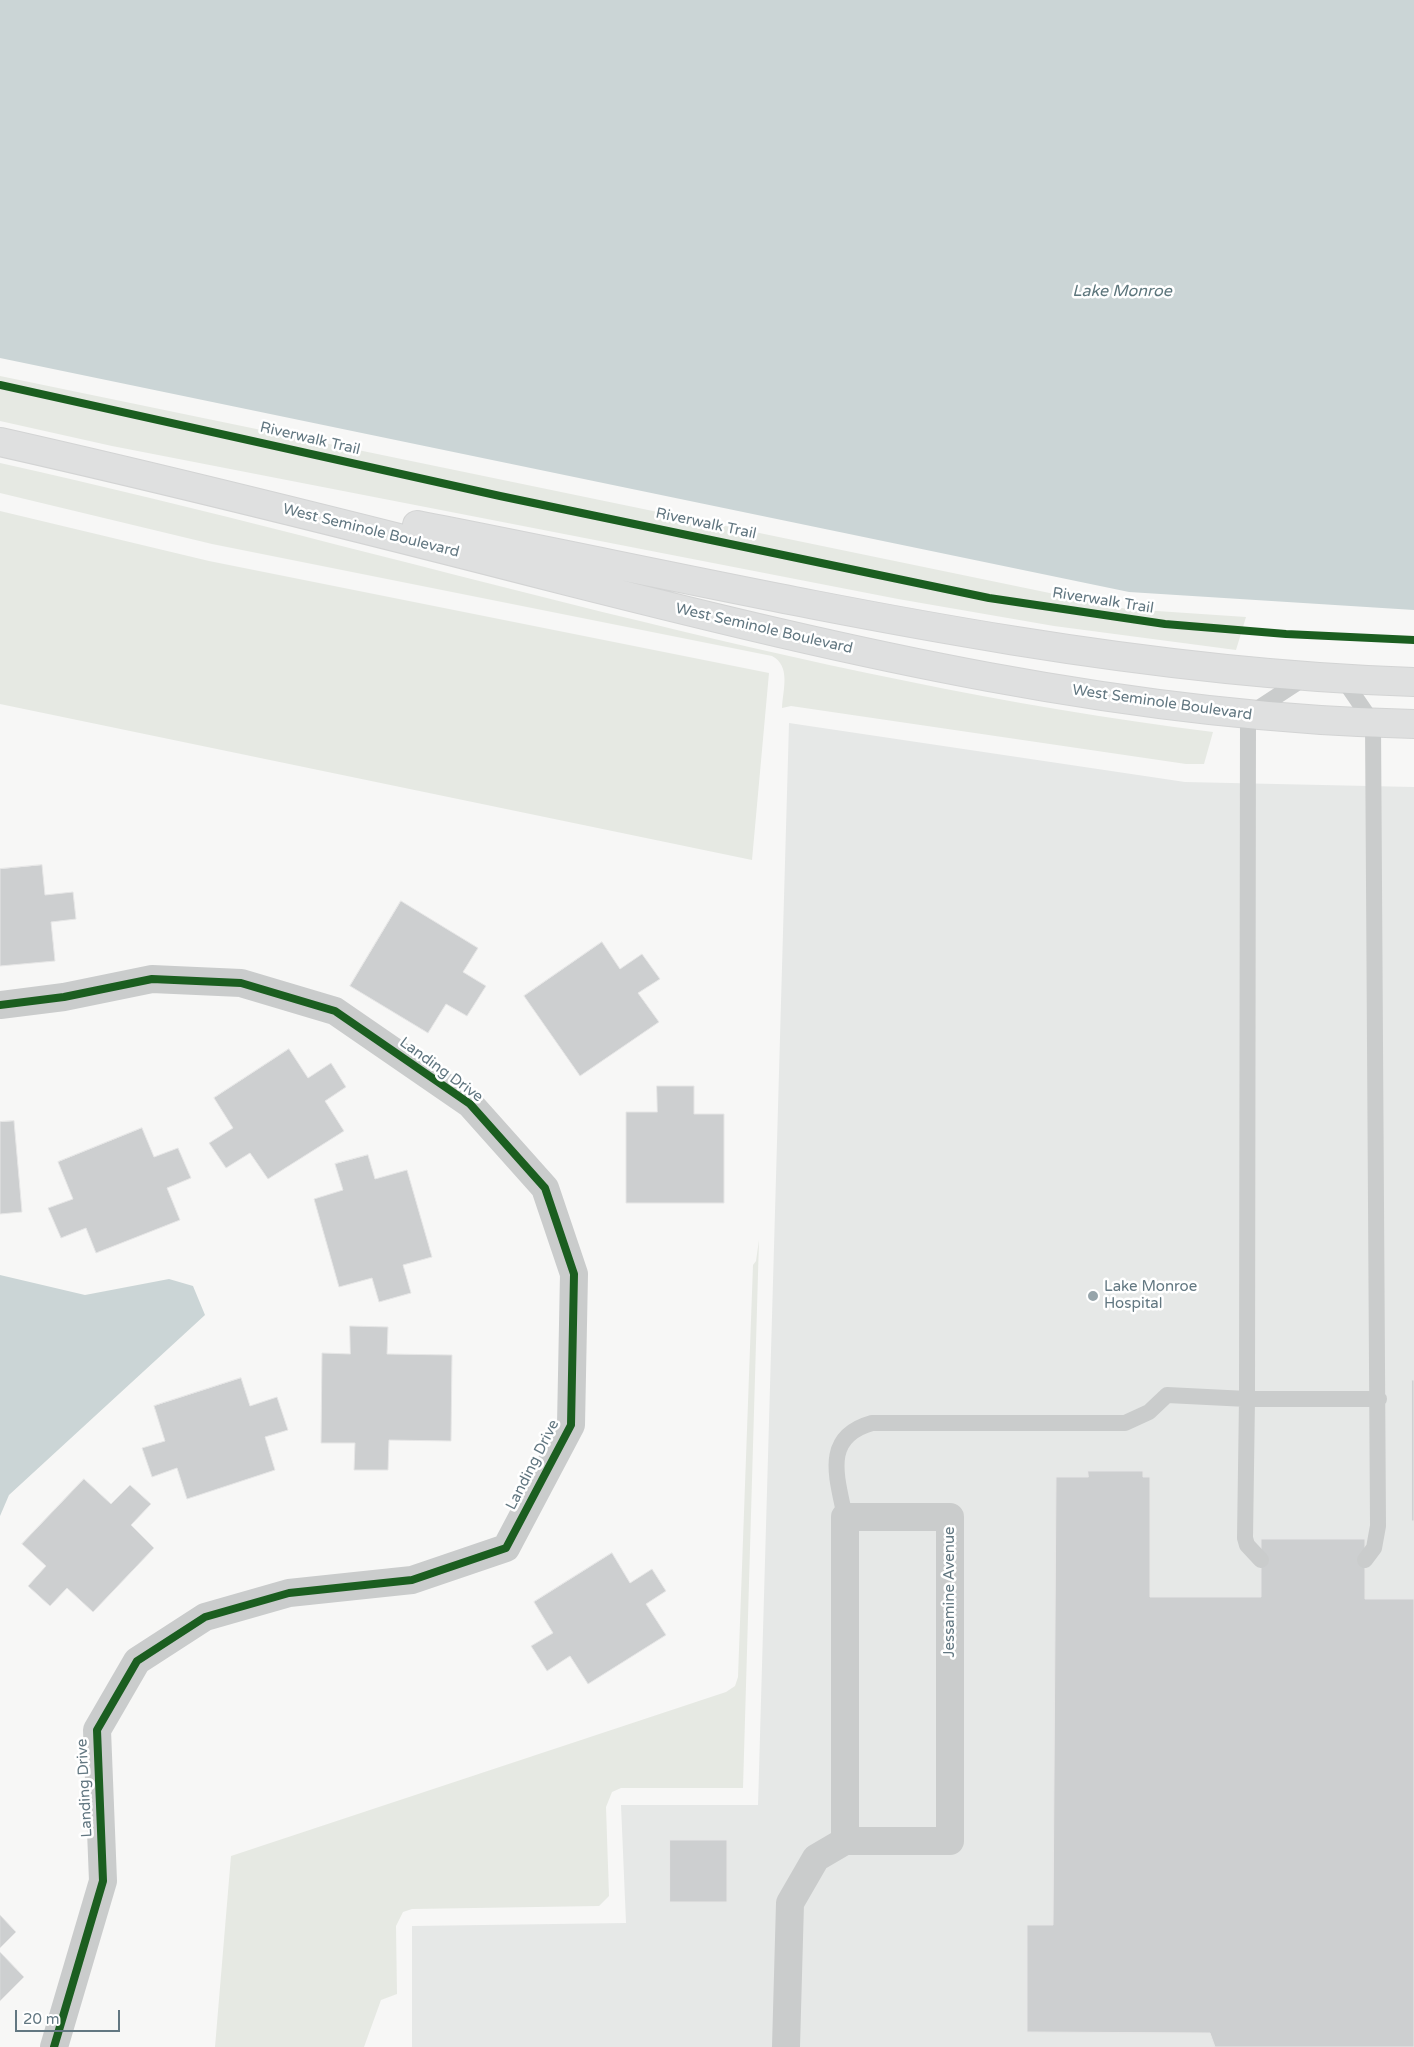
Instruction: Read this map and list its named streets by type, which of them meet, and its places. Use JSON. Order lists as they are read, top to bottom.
{
  "streets": {
    "main road": ["West Seminole Boulevard"],
    "street": ["Landing Drive", "Jessamine Avenue"],
    "cycle path": ["Riverwalk Trail"]
  },
  "water": ["Lake Monroe"],
  "places": ["Lake Monroe Hospital"],
  "scale_bar": "20 m"
}
